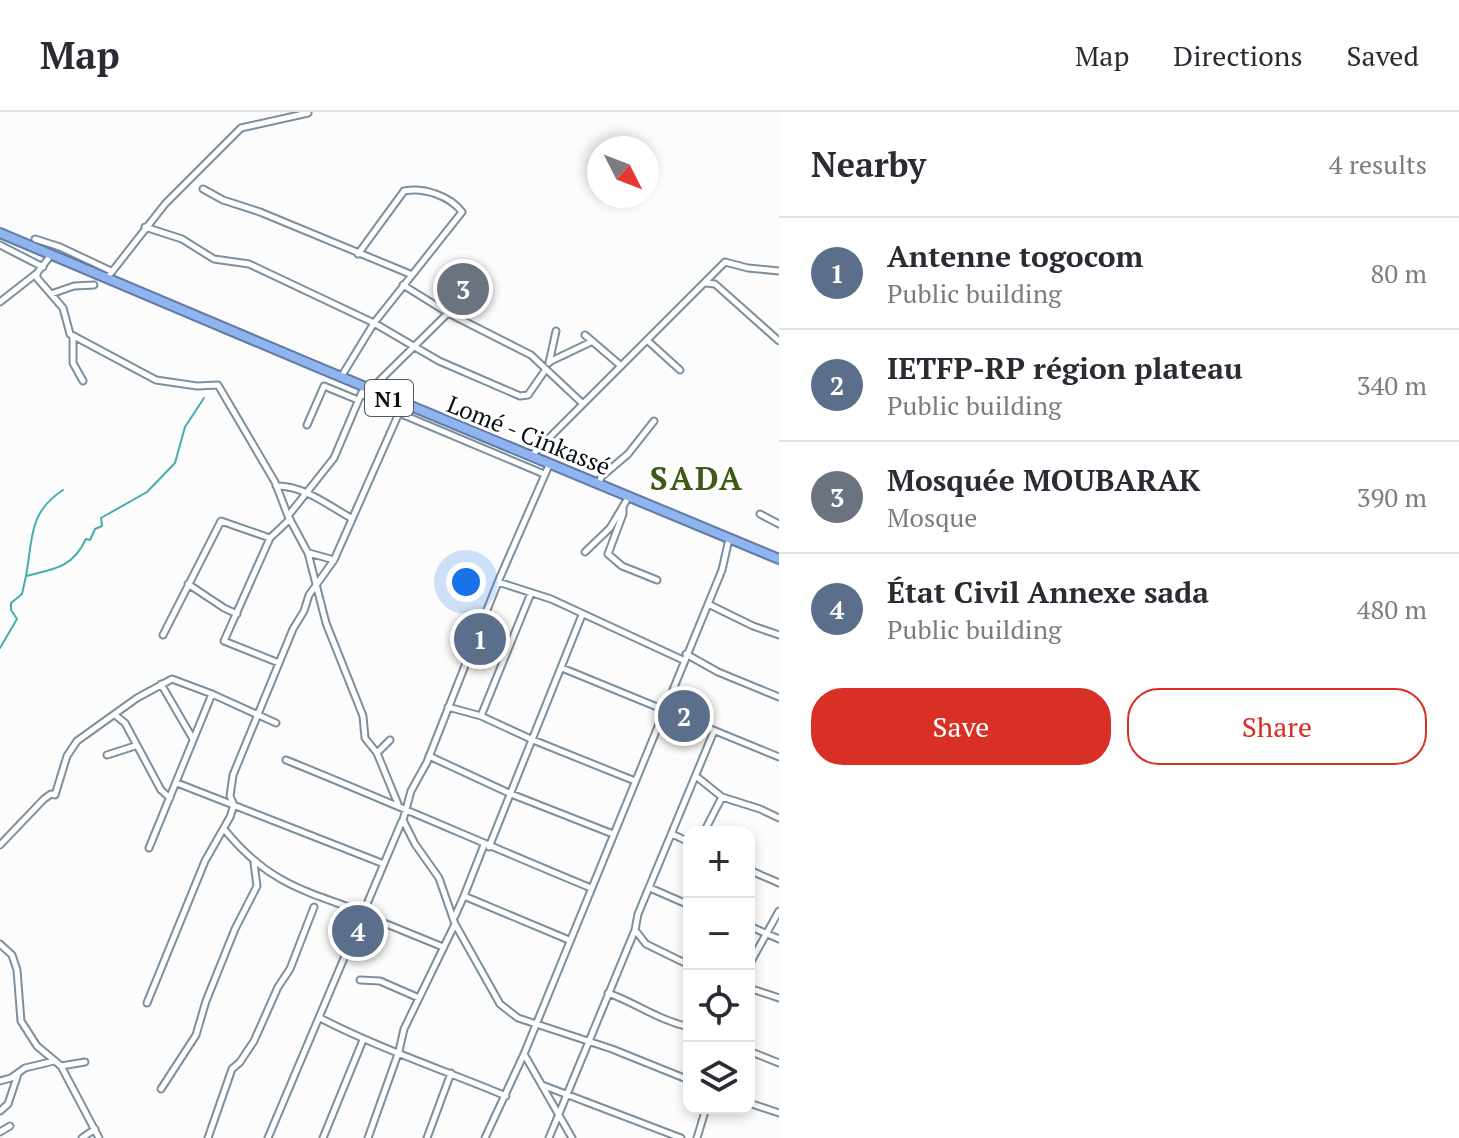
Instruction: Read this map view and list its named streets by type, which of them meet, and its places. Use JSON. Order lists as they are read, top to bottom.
{
  "streets": {
    "highway": ["N1", "Lomé - Cinkassé"]
  },
  "districts": ["SADA"],
  "north": "bottom right",
  "page": {
    "header": "Map",
    "nav": ["Map", "Directions", "Saved"],
    "heading": ["Nearby", "4 results"],
    "list": [
      {
        "mark": "1",
        "name": "Antenne togocom",
        "note": "Public building",
        "value": "80 m"
      },
      {
        "mark": "2",
        "name": "IETFP-RP région plateau",
        "note": "Public building",
        "value": "340 m"
      },
      {
        "mark": "3",
        "name": "Mosquée MOUBARAK",
        "note": "Mosque",
        "value": "390 m"
      },
      {
        "mark": "4",
        "name": "État Civil Annexe sada",
        "note": "Public building",
        "value": "480 m"
      }
    ],
    "pins": [
      "3",
      "1",
      "2",
      "4"
    ],
    "buttons": ["Save", "Share"],
    "map_buttons": ["+", "−"]
  }
}
